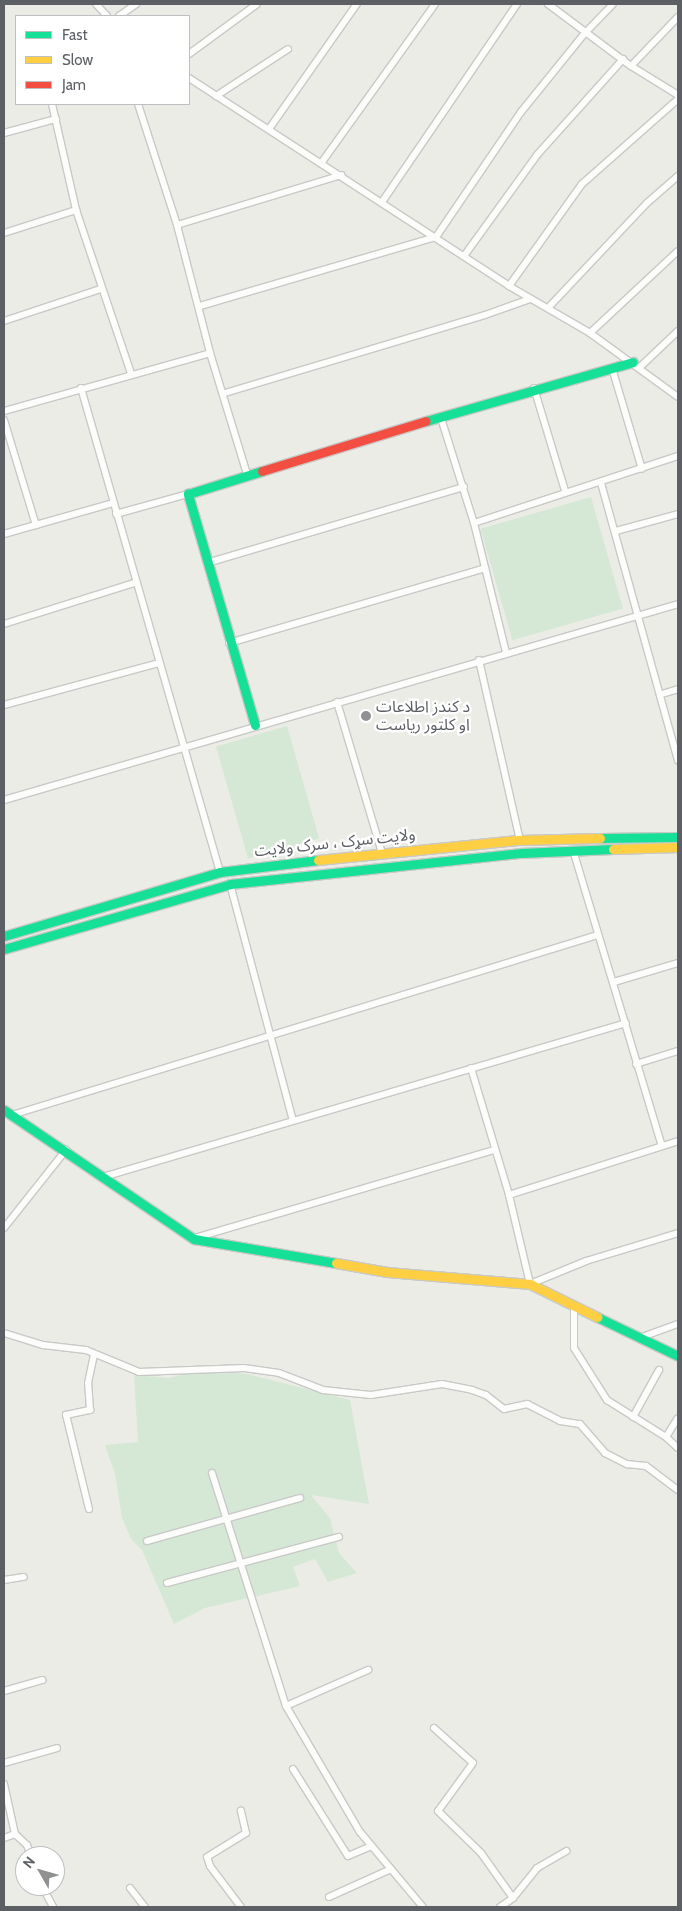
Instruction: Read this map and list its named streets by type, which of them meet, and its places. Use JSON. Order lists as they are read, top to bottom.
{
  "streets": {
    "street": ["ولایت سړک ، سرک ولایت"]
  },
  "places": ["د کندز اطلاعات او کلتور ریاست"],
  "legend": ["Fast", "Slow", "Jam"],
  "north": "top left"
}
